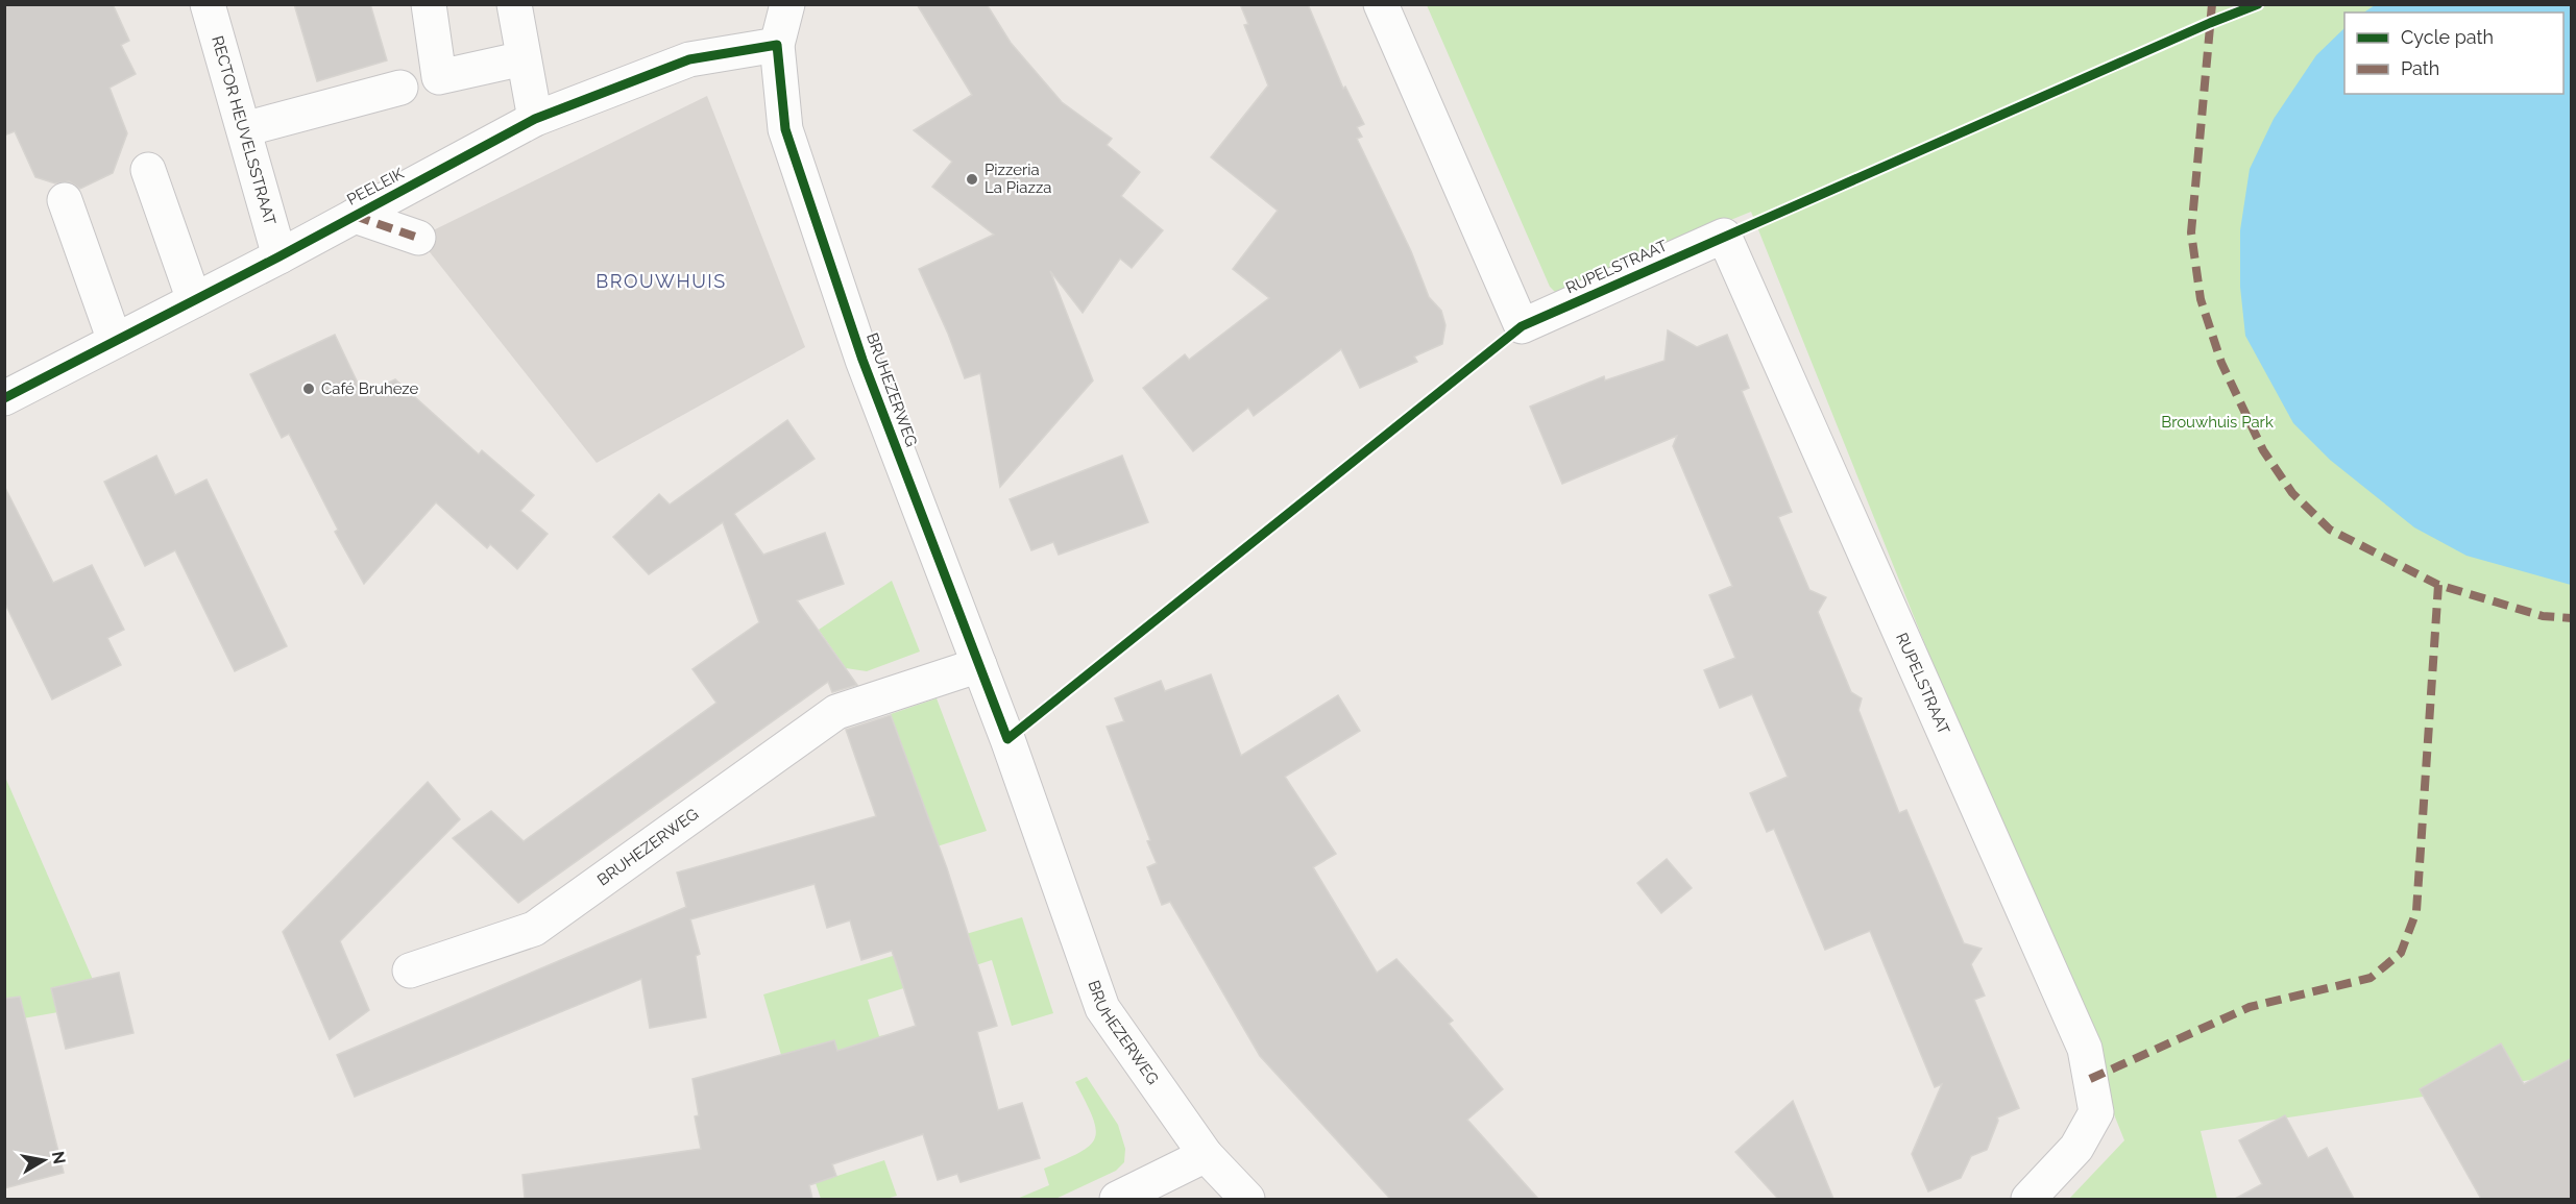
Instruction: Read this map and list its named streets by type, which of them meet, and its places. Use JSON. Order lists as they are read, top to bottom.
{
  "streets": {
    "street": [
      "RECTOR HEUVELSSTRAAT",
      "PEELEIK",
      "RUPELSTRAAT",
      "BRUHEZERWEG"
    ]
  },
  "crossings": [
    ["RECTOR HEUVELSSTRAAT", "PEELEIK"],
    ["PEELEIK", "BRUHEZERWEG"]
  ],
  "districts": ["BROUWHUIS"],
  "parks": ["Brouwhuis Park"],
  "places": ["Pizzeria La Piazza", "Café Bruheze"],
  "legend": ["Cycle path", "Path"],
  "north": "right"
}
